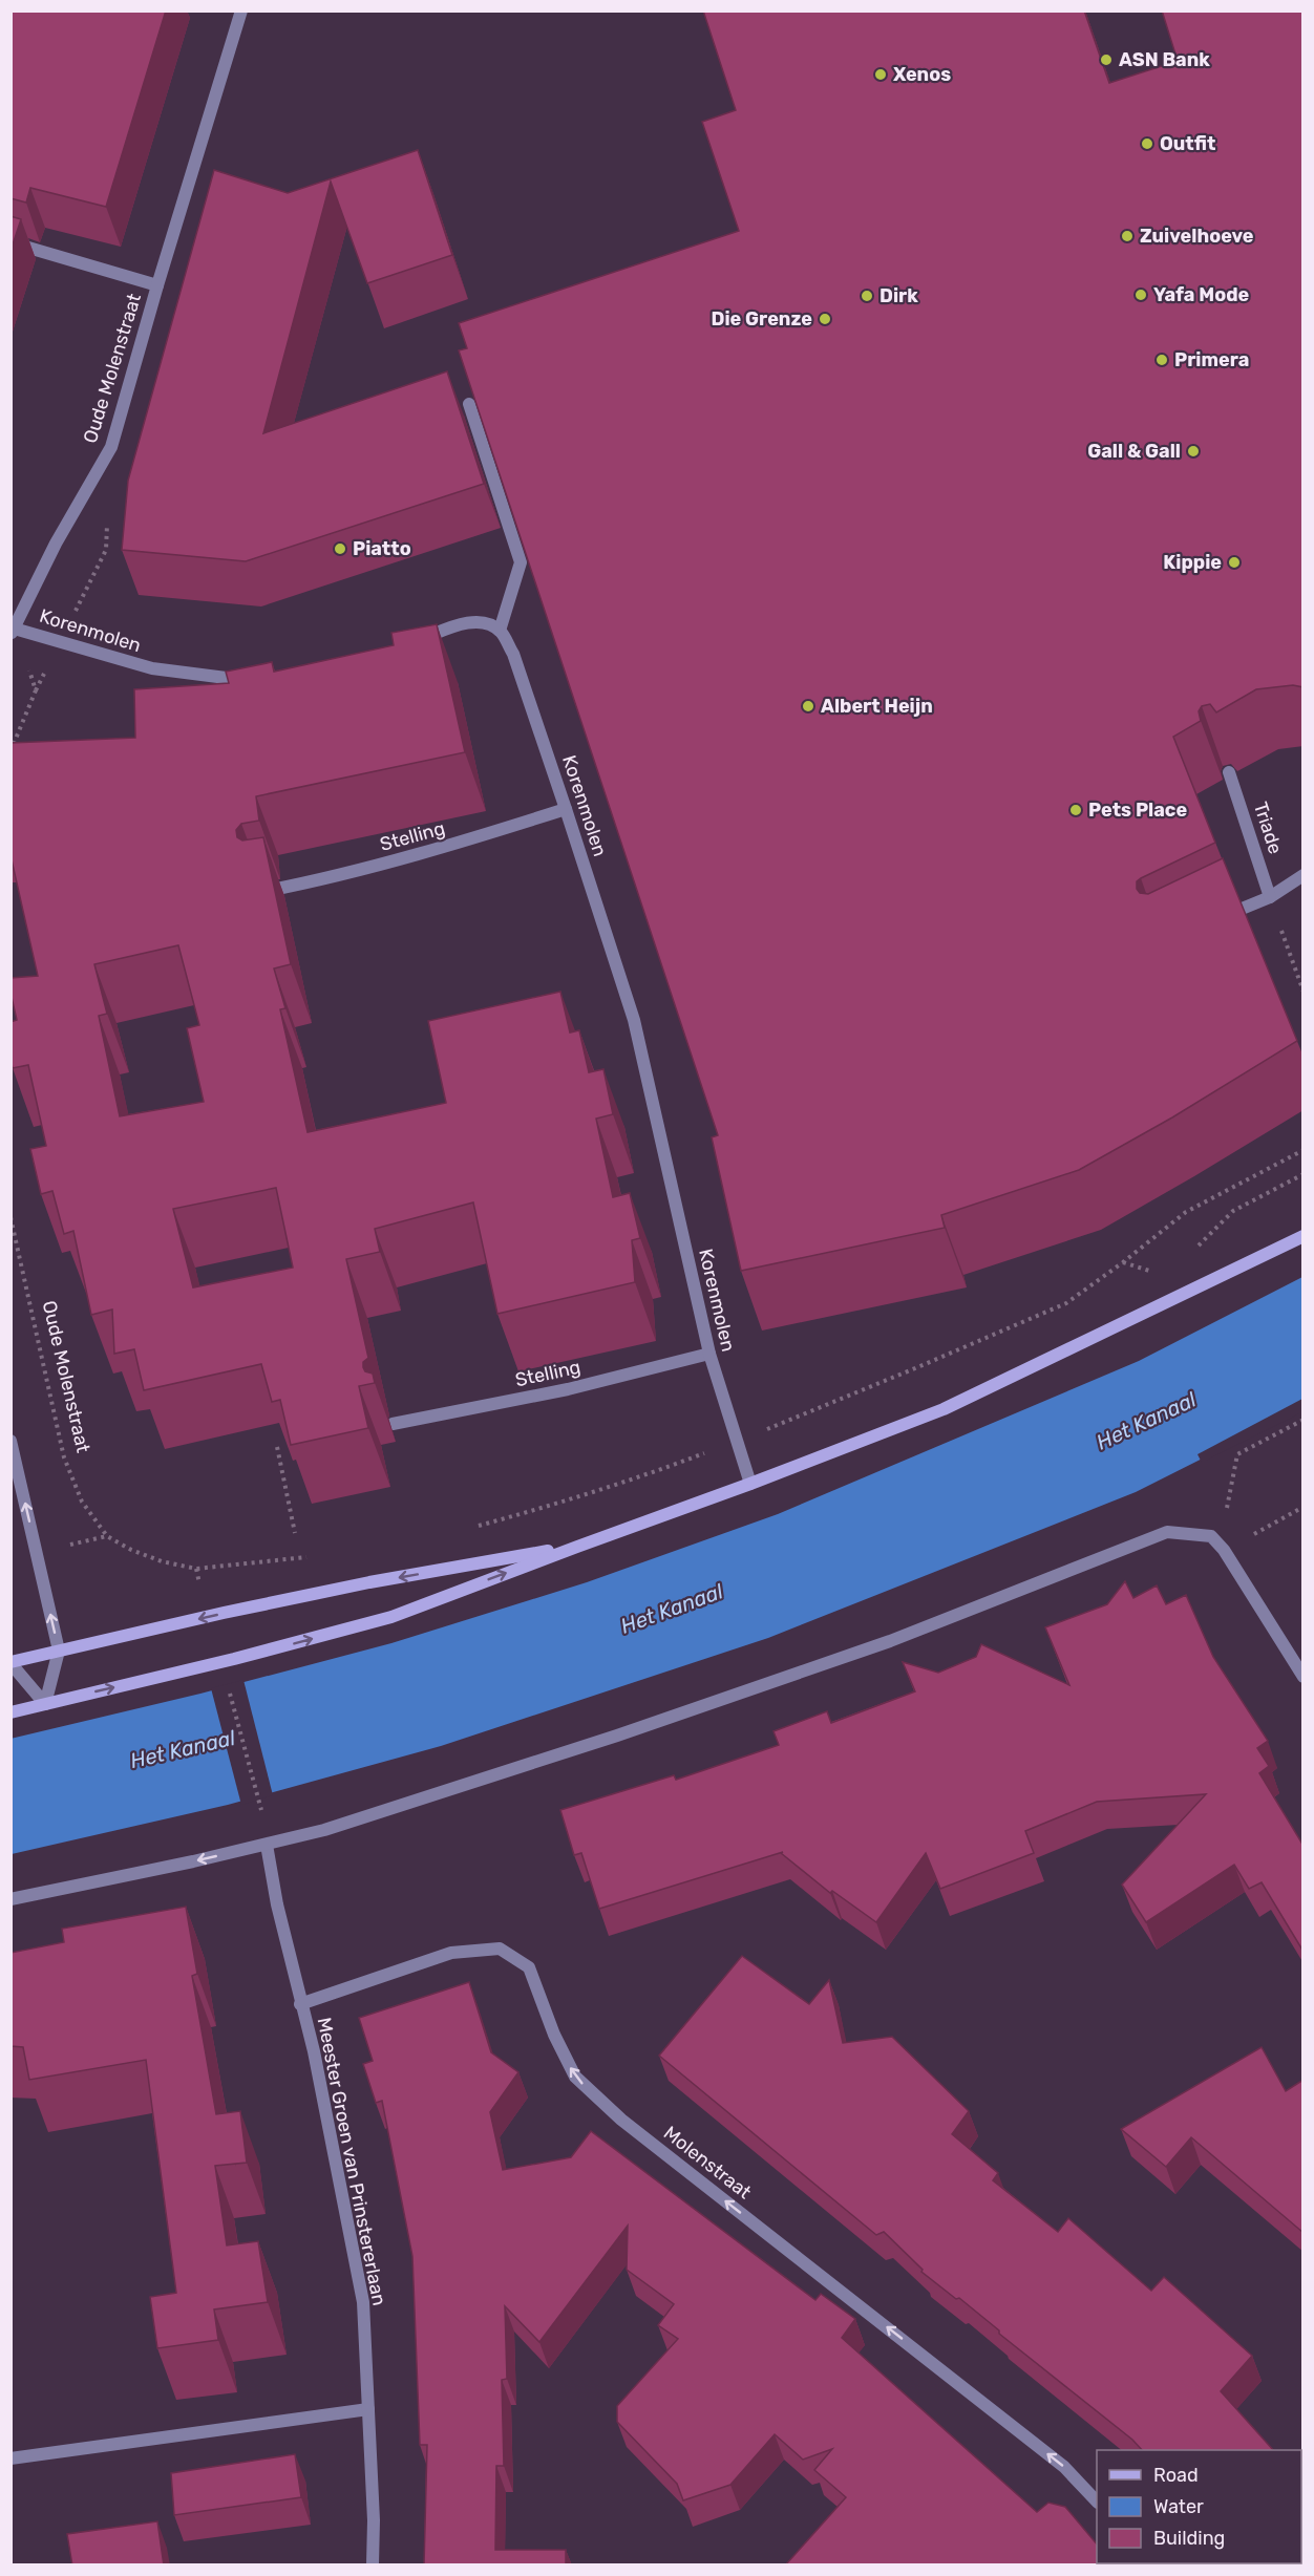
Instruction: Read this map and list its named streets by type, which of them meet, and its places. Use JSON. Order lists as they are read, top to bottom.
{
  "streets": {
    "street": [
      "Oude Molenstraat",
      "Korenmolen",
      "Triade",
      "Stelling",
      "Meester Groen van Prinstererlaan",
      "Molenstraat"
    ]
  },
  "crossings": [
    ["Oude Molenstraat", "Korenmolen"],
    ["Korenmolen", "Stelling"],
    ["Meester Groen van Prinstererlaan", "Molenstraat"]
  ],
  "one_way": ["Molenstraat"],
  "water": ["Het Kanaal"],
  "places": [
    "ASN Bank",
    "Xenos",
    "Outfit",
    "Zuivelhoeve",
    "Yafa Mode",
    "Dirk",
    "Die Grenze",
    "Primera",
    "Gall & Gall",
    "Piatto",
    "Kippie",
    "Albert Heijn",
    "Pets Place"
  ],
  "legend": ["Road", "Water", "Building"]
}
